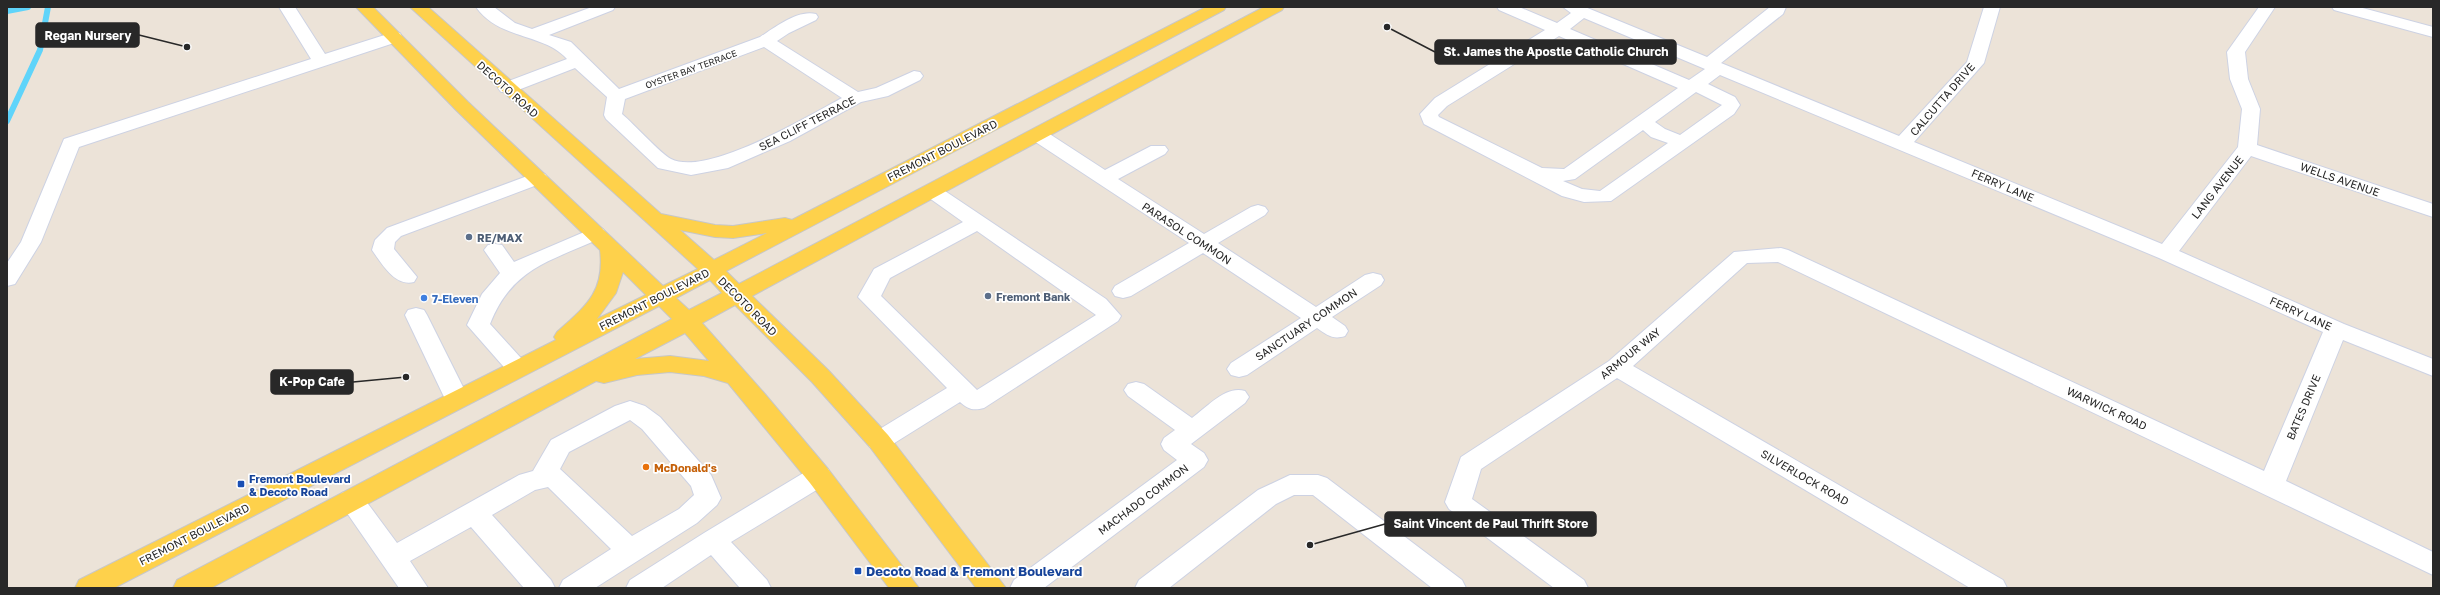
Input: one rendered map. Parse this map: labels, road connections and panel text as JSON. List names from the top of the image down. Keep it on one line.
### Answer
{"streets":{"main road":["DECOTO ROAD","FREMONT BOULEVARD"],"street":["OYSTER BAY TERRACE","CALCUTTA DRIVE","SEA CLIFF TERRACE","WELLS AVENUE","FERRY LANE","LANG AVENUE","PARASOL COMMON","SANCTUARY COMMON","ARMOUR WAY","BATES DRIVE","WARWICK ROAD","SILVERLOCK ROAD","MACHADO COMMON"]},"crossings":[["OYSTER BAY TERRACE","SEA CLIFF TERRACE"],["DECOTO ROAD","FREMONT BOULEVARD"],["CALCUTTA DRIVE","FERRY LANE"],["WELLS AVENUE","LANG AVENUE"],["FERRY LANE","LANG AVENUE"],["FERRY LANE","BATES DRIVE"],["PARASOL COMMON","SANCTUARY COMMON"],["ARMOUR WAY","WARWICK ROAD"],["ARMOUR WAY","SILVERLOCK ROAD"],["BATES DRIVE","WARWICK ROAD"]],"places":{"other":["St. James the Apostle Catholic Church","Regan Nursery","RE/MAX","Fremont Bank","7-Eleven","K-Pop Cafe","McDonald's","Saint Vincent de Paul Thrift Store"],"transit":["Fremont Boulevard & Decoto Road","Decoto Road & Fremont Boulevard"]}}
